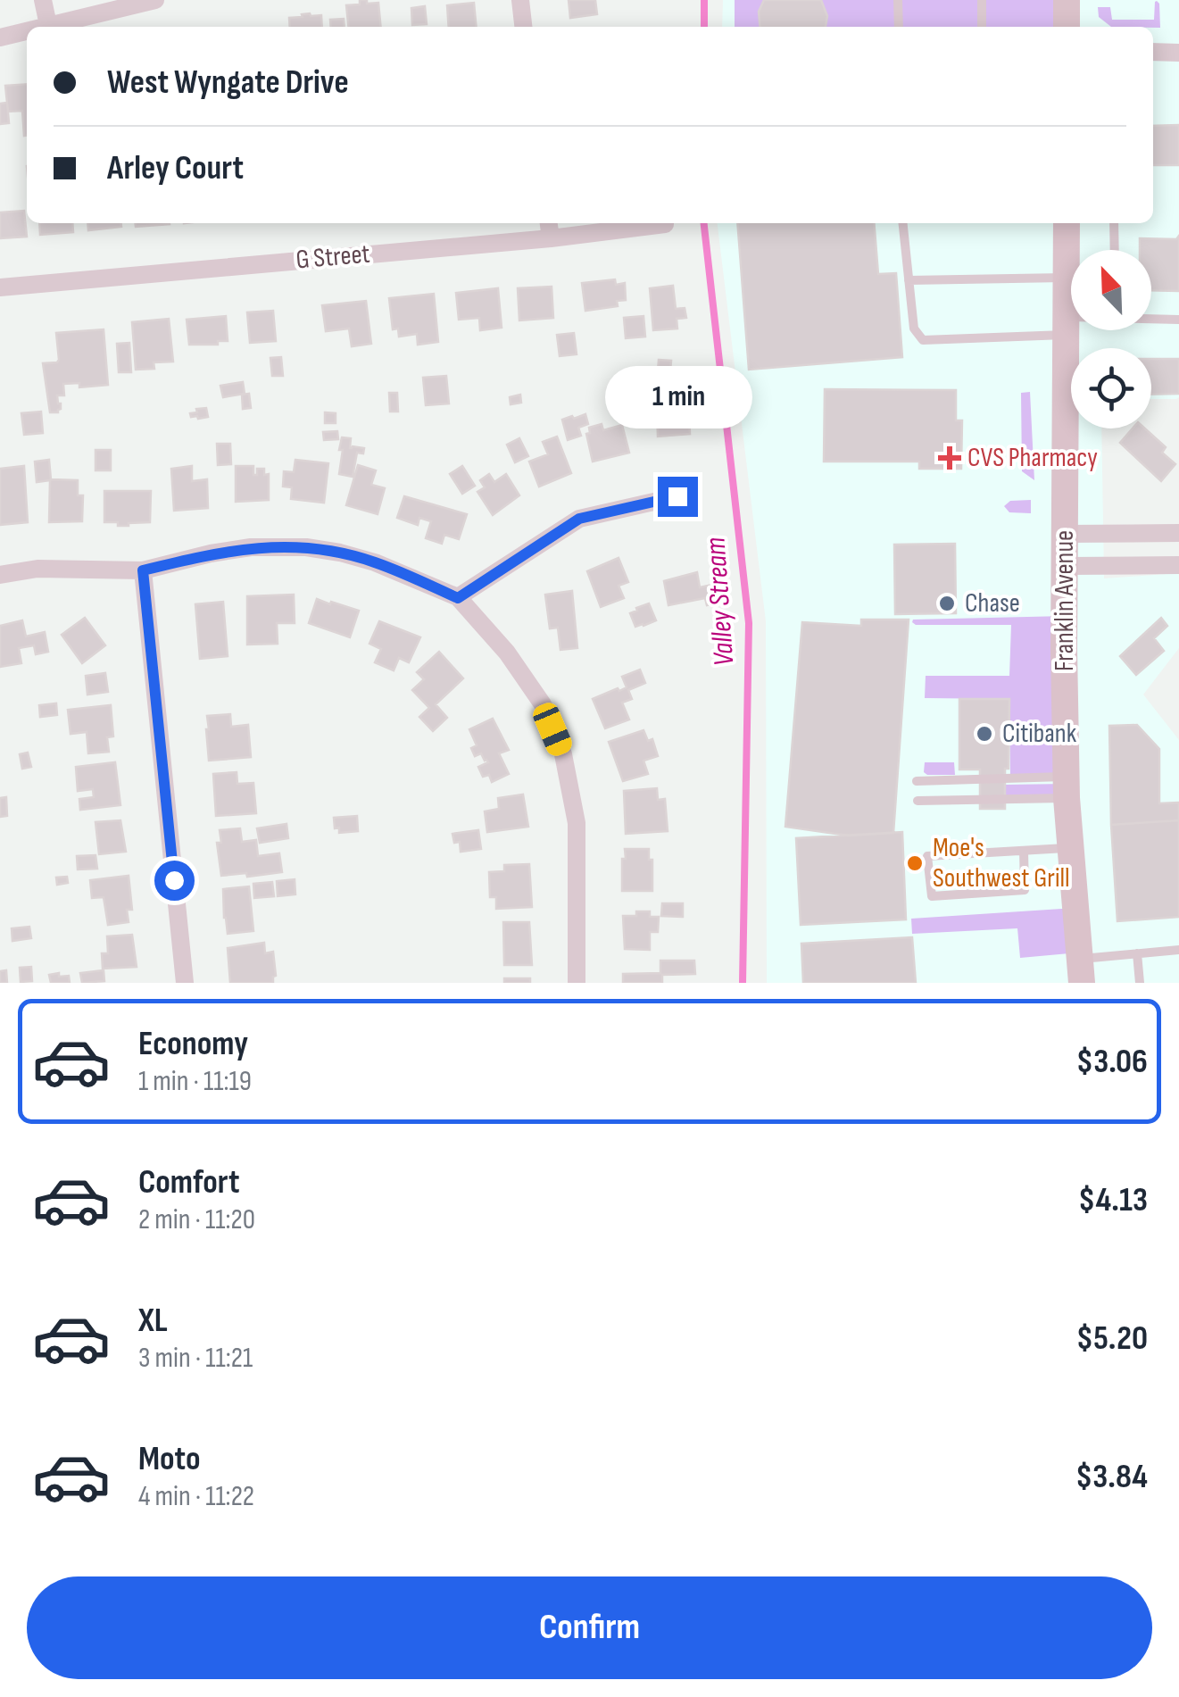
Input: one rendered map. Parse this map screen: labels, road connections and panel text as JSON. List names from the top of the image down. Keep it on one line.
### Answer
{"streets":{"main road":["Franklin Avenue"],"street":["G Street"]},"water":["Valley Stream"],"places":{"health":["CVS Pharmacy"],"other":["Chase","Citibank","Moe's Southwest Grill"]},"north":"top left","page":{"banner":["West Wyngate Drive","Arley Court"],"bubble":"1 min","list":[{"name":"Economy","note":"1 min · 11:19","value":"$3.06"},{"name":"Comfort","note":"2 min · 11:20","value":"$4.13"},{"name":"XL","note":"3 min · 11:21","value":"$5.20"},{"name":"Moto","note":"4 min · 11:22","value":"$3.84"}],"buttons":"Confirm"}}
